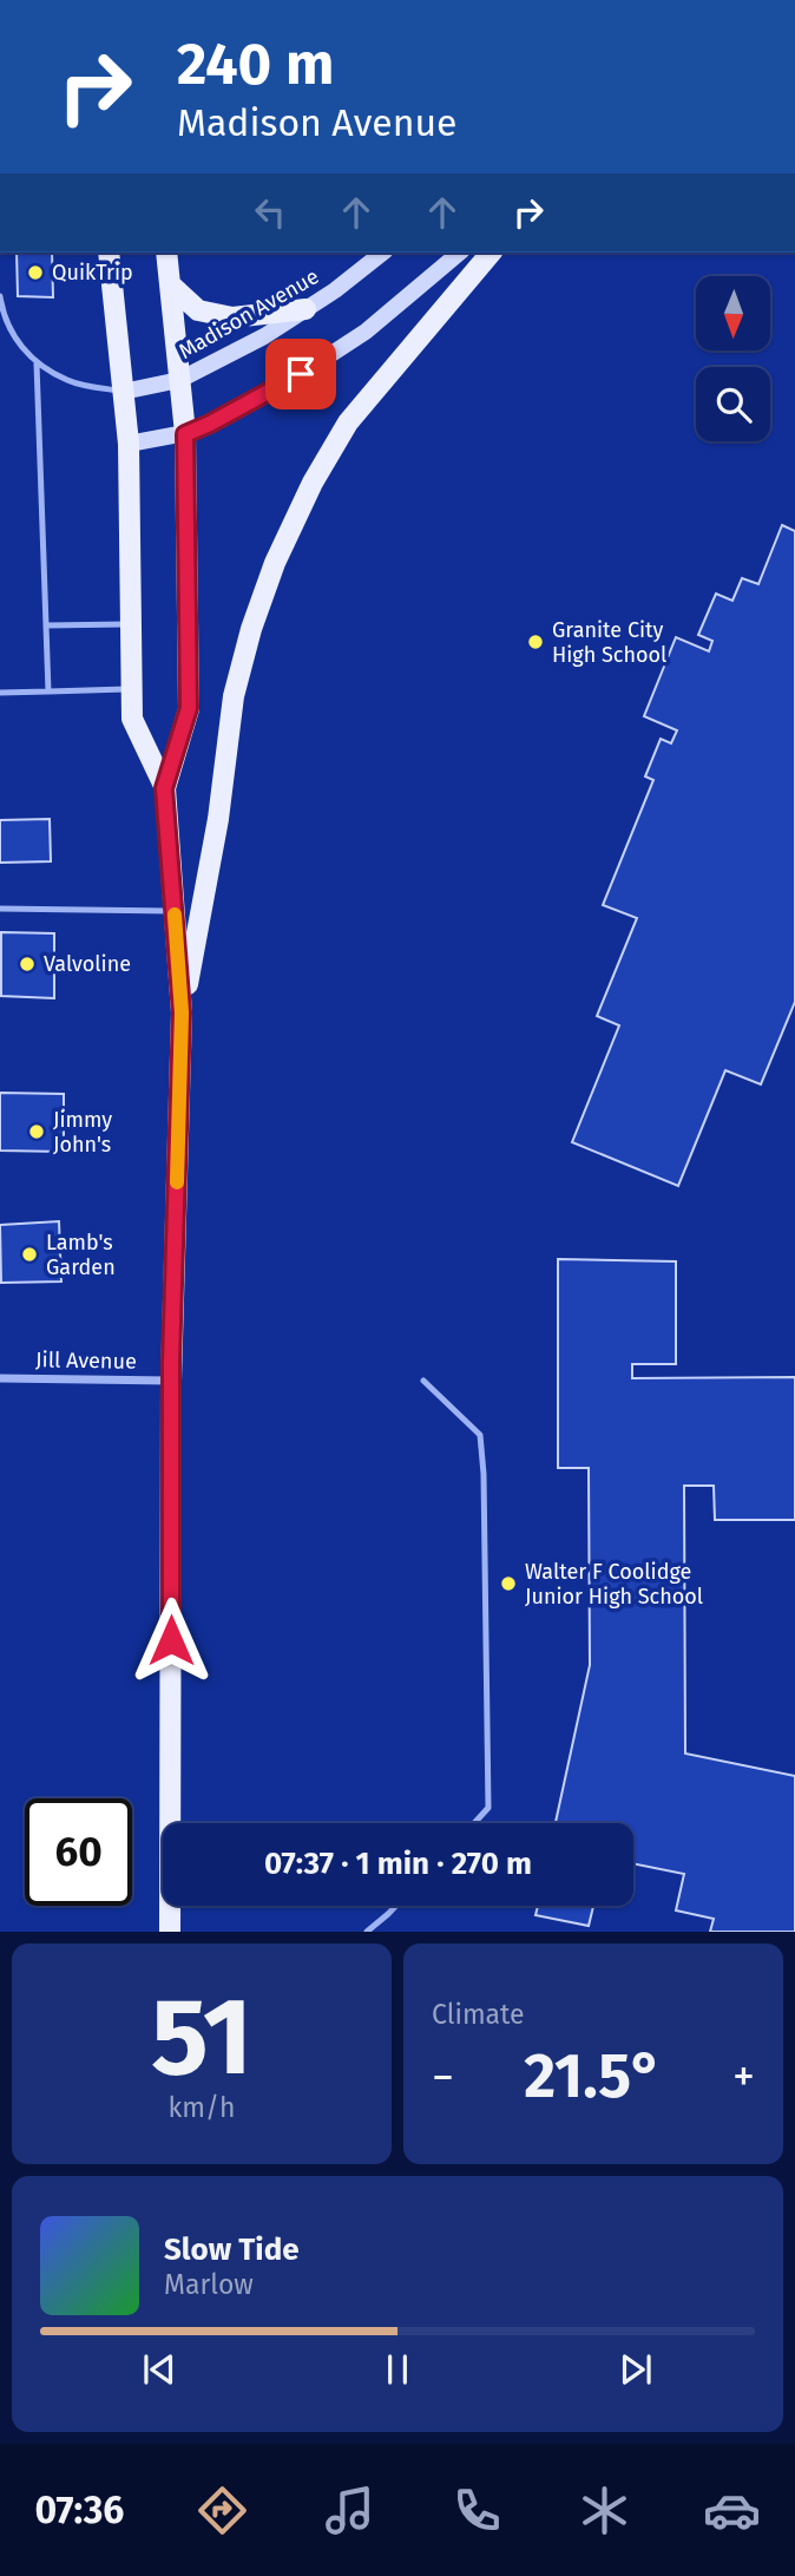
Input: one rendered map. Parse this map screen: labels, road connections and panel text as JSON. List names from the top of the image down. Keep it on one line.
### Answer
{"streets":{"main road":["Madison Avenue"],"street":["Jill Avenue"]},"places":["QuikTrip","Granite City High School","Valvoline","Jimmy John's","Lamb's Garden","Walter F Coolidge Junior High School"],"north":"bottom","page":{"turn":["240 m","Madison Avenue"],"limit":"60","trip":"07:37 · 1 min · 270 m","tile":[["51","km/h"],"Climate"],"heat":["−","21.5°","+"],"song":["Slow Tide","Marlow"],"tabs":"07:36"}}
